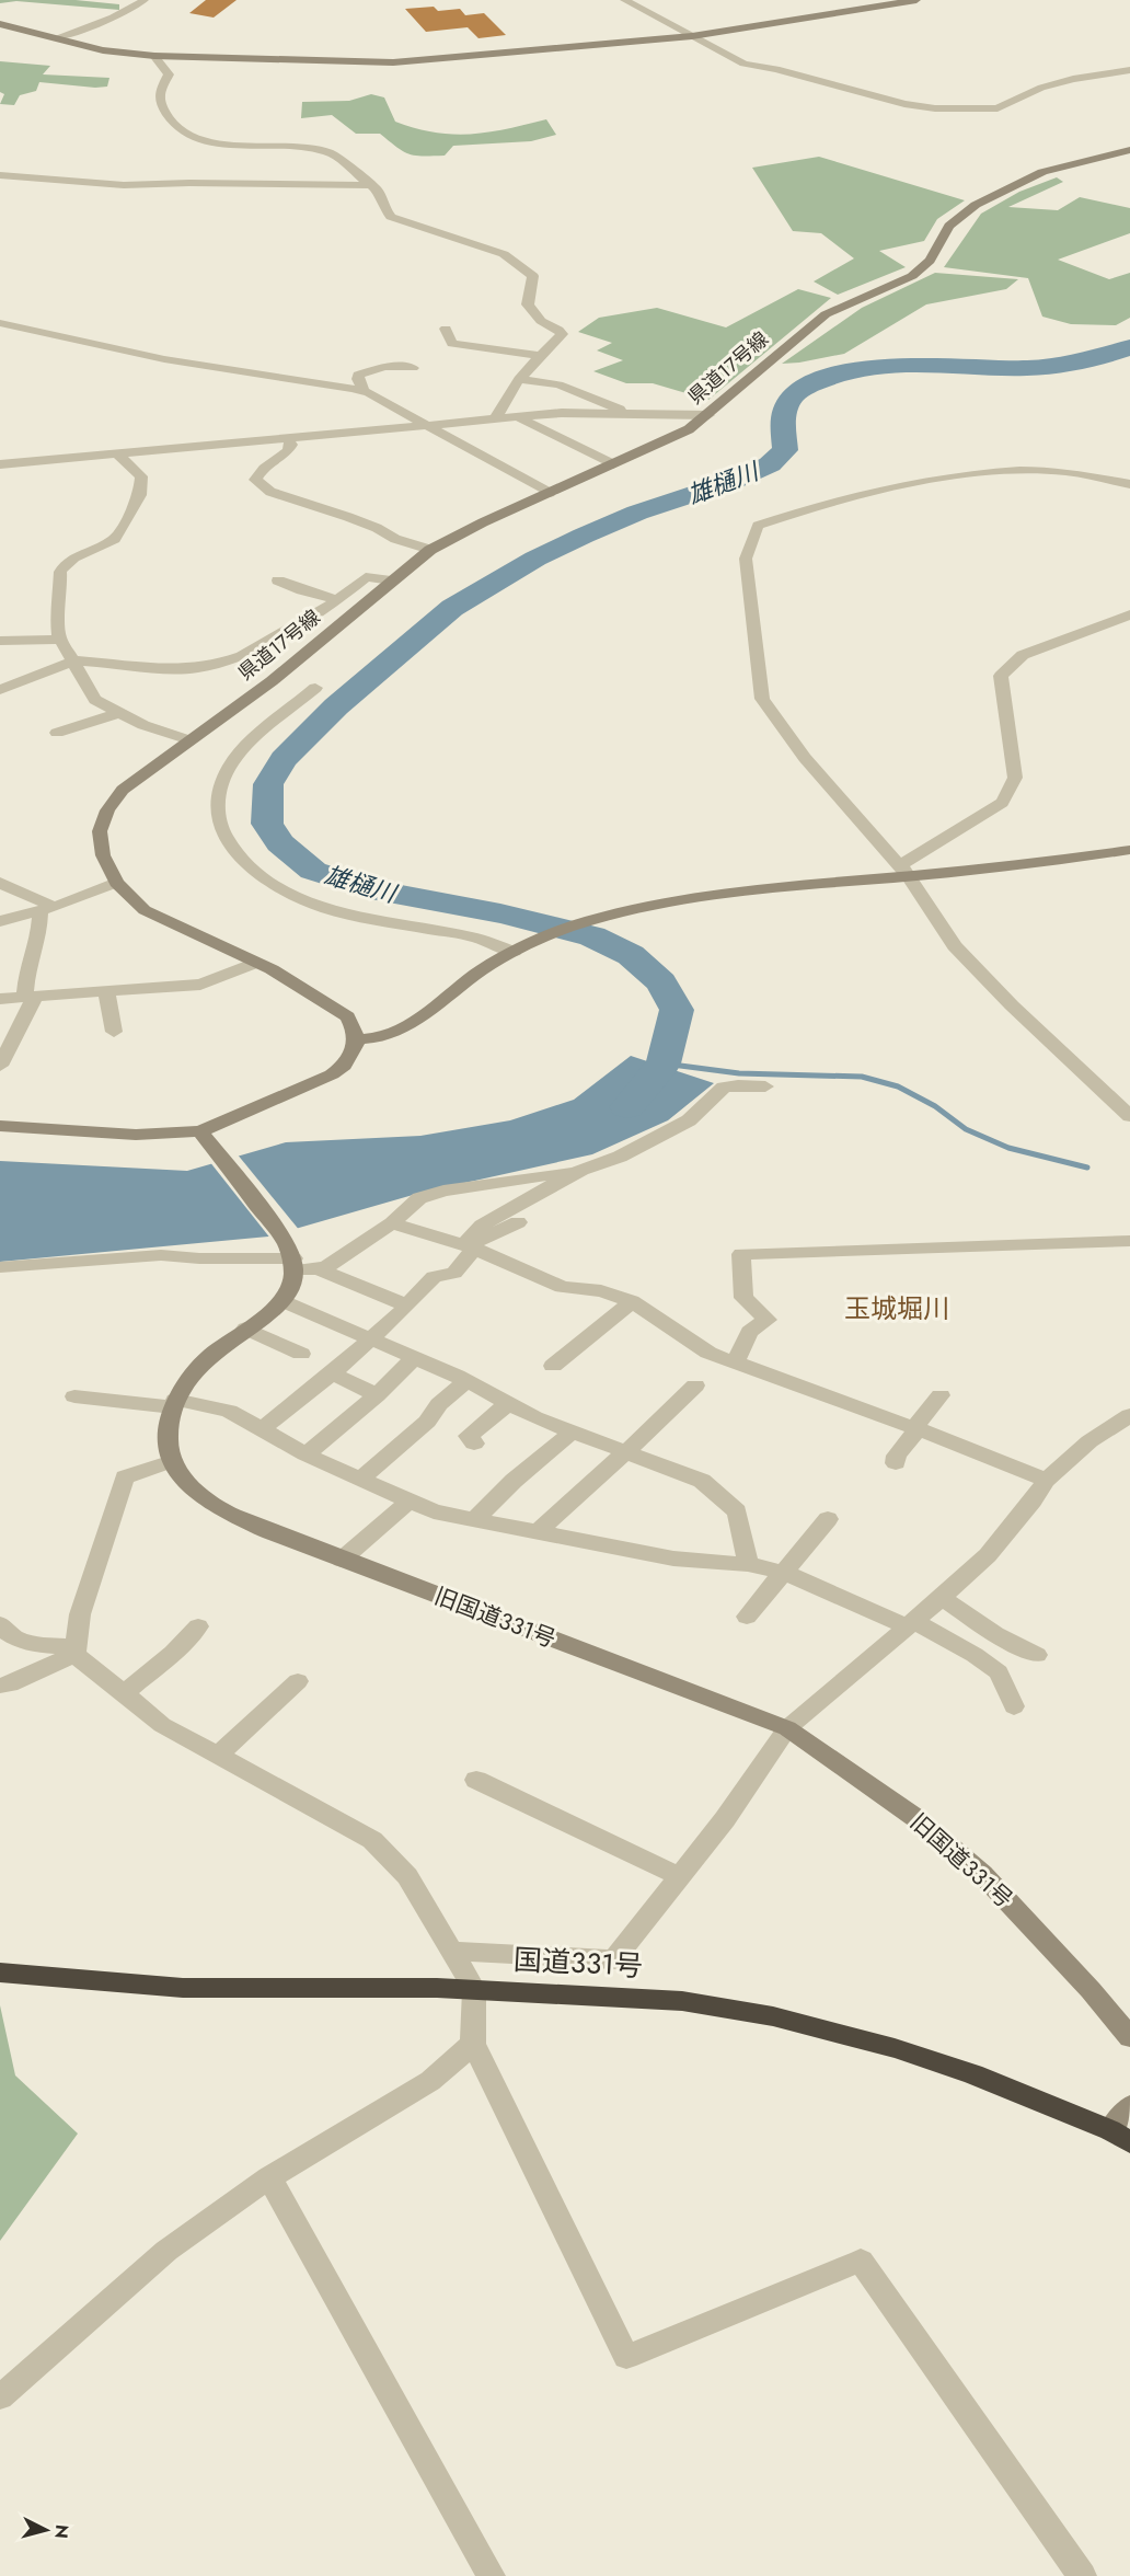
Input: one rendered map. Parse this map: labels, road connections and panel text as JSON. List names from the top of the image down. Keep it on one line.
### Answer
{"streets":{"highway":["国道331号"],"street":["県道17号線","旧国道331号"]},"districts":["玉城堀川"],"water":["雄樋川"],"north":"right"}
